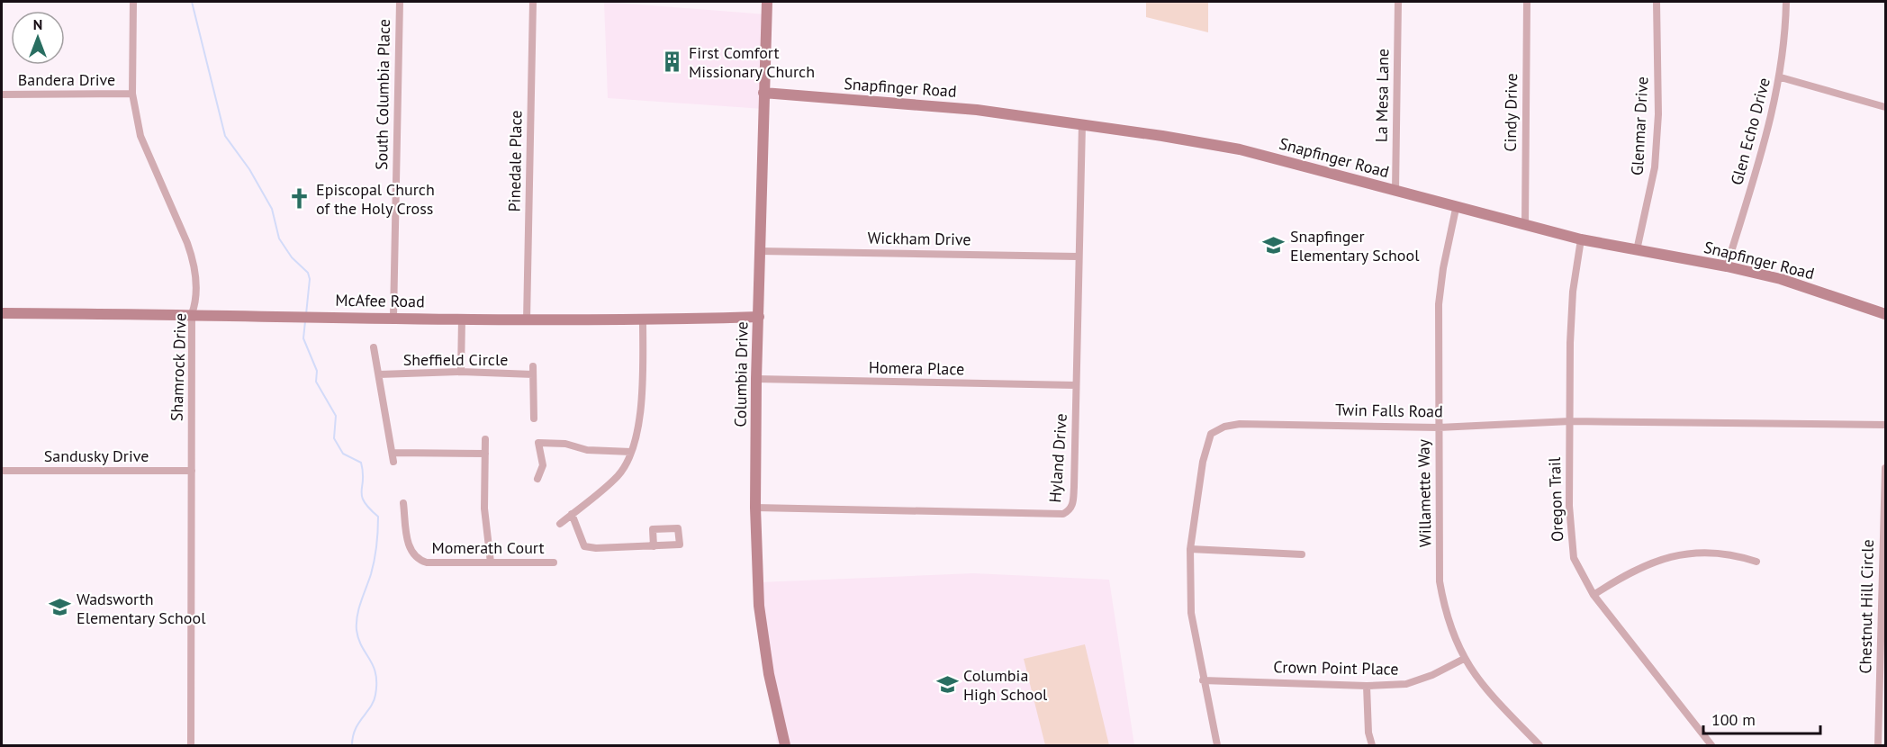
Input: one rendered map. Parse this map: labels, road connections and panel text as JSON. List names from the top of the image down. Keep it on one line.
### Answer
{"streets":{"street":["Bandera Drive","Snapfinger Road","South Columbia Place","La Mesa Lane","Cindy Drive","Glenmar Drive","Glen Echo Drive","Pinedale Place","Wickham Drive","McAfee Road","Sheffield Circle","Shamrock Drive","Homera Place","Columbia Drive","Twin Falls Road","Sandusky Drive","Hyland Drive","Willamette Way","Oregon Trail","Momerath Court","Chestnut Hill Circle","Crown Point Place"]},"crossings":[["Bandera Drive","Shamrock Drive"],["Snapfinger Road","La Mesa Lane"],["Snapfinger Road","Cindy Drive"],["Snapfinger Road","Glenmar Drive"],["Snapfinger Road","Glen Echo Drive"],["Snapfinger Road","Columbia Drive"],["Snapfinger Road","Hyland Drive"],["Snapfinger Road","Willamette Way"],["Snapfinger Road","Oregon Trail"],["South Columbia Place","McAfee Road"],["Pinedale Place","McAfee Road"],["Wickham Drive","Columbia Drive"],["Wickham Drive","Hyland Drive"],["McAfee Road","Shamrock Drive"],["McAfee Road","Columbia Drive"],["Shamrock Drive","Sandusky Drive"],["Homera Place","Columbia Drive"],["Homera Place","Hyland Drive"],["Columbia Drive","Hyland Drive"],["Twin Falls Road","Willamette Way"],["Twin Falls Road","Oregon Trail"],["Twin Falls Road","Crown Point Place"],["Willamette Way","Crown Point Place"]],"places":{"building":["First Comfort Missionary Church"],"church":["Episcopal Church of the Holy Cross"],"school or university":["Snapfinger Elementary School","Wadsworth Elementary School","Columbia High School"]},"scale_bar":"100 m","north":"top"}
